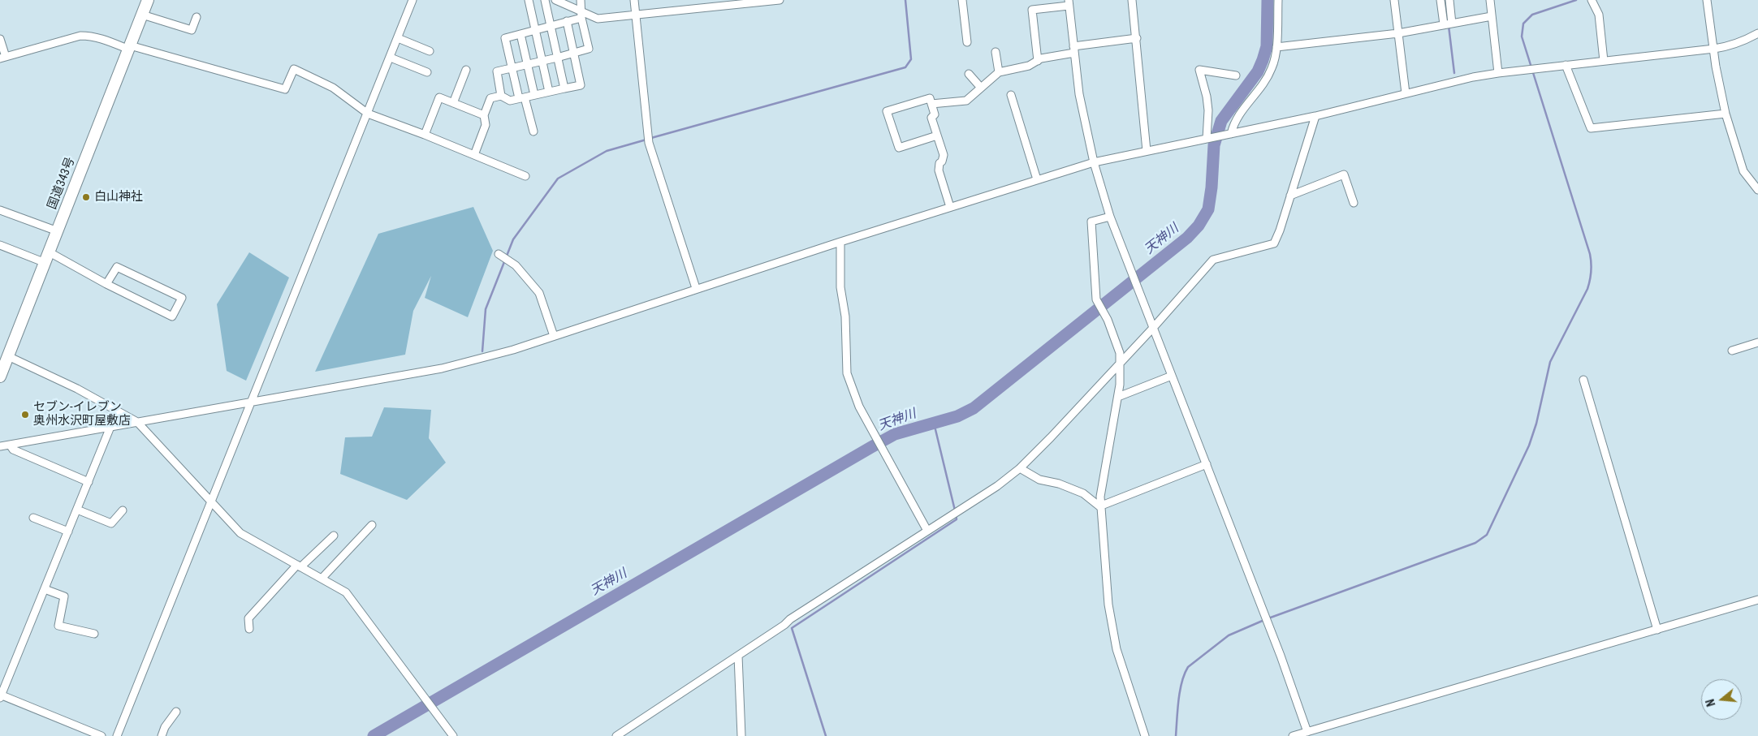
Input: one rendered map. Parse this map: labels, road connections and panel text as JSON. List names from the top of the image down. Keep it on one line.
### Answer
{"streets":{"highway":["国道343号"]},"water":["天神川"],"places":["白山神社","セブン-イレブン 奥州水沢町屋敷店"],"north":"left"}
